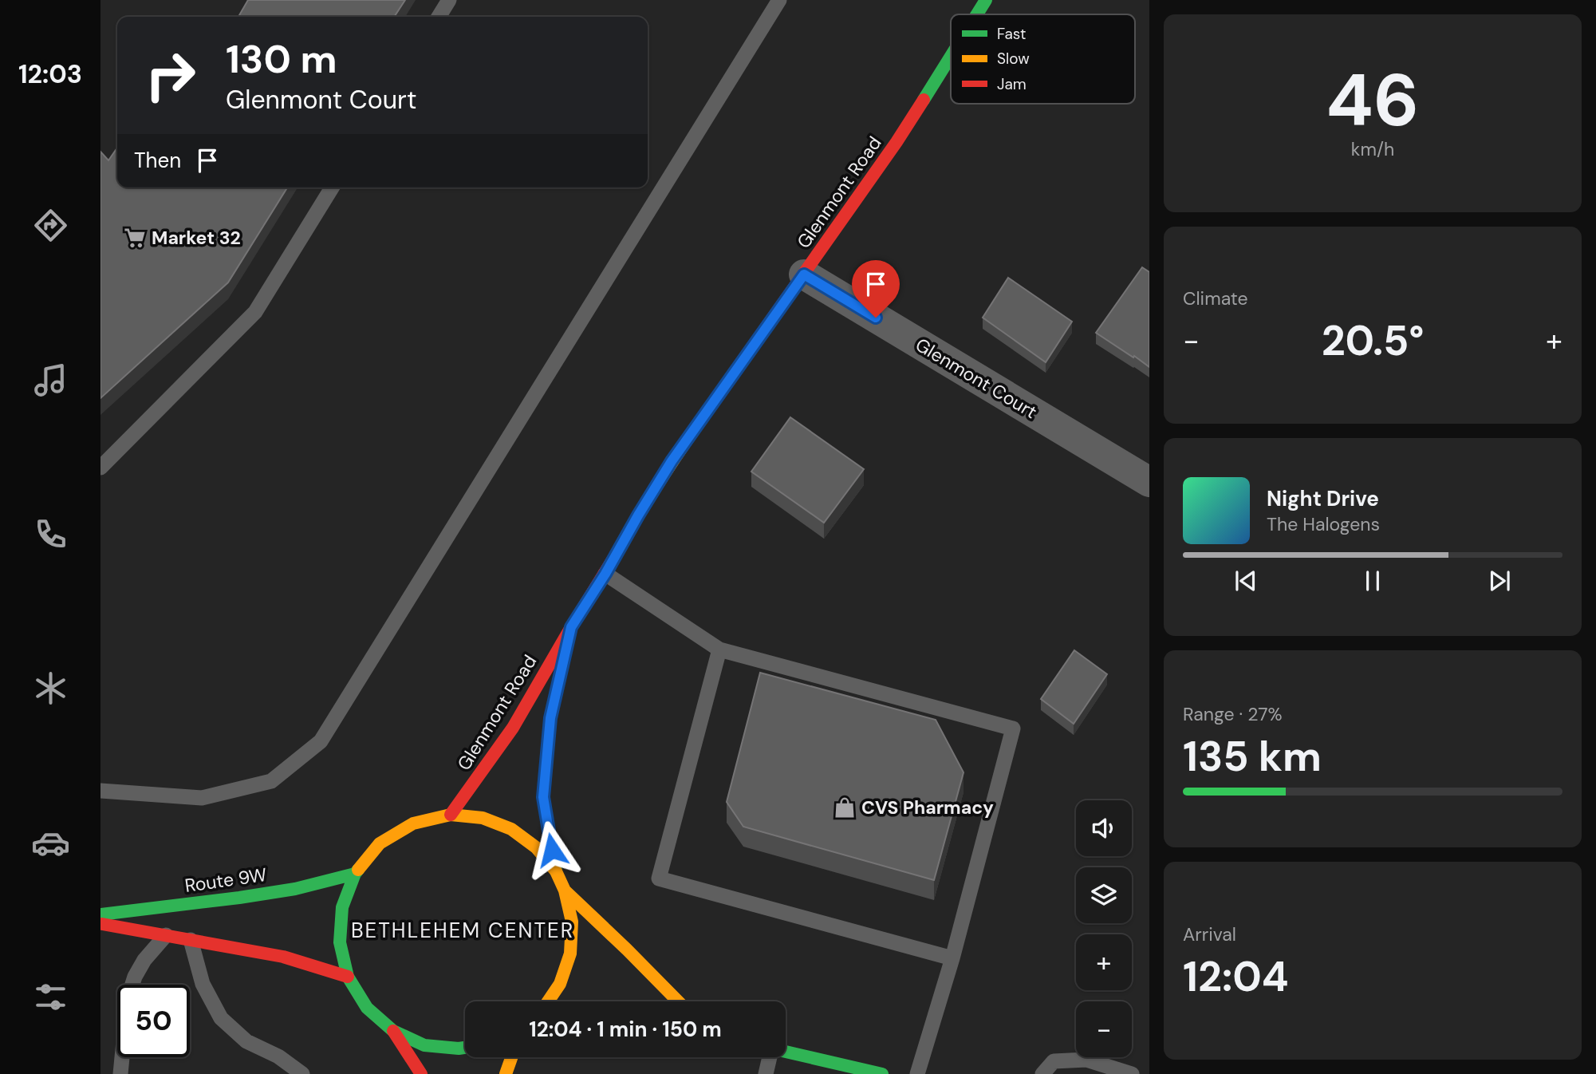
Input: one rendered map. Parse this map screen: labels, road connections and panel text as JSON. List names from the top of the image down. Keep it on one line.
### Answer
{"streets":{"main road":["Glenmont Road","Route 9W"],"street":["Glenmont Court"]},"crossings":[["Glenmont Road","Glenmont Court"]],"districts":["BETHLEHEM CENTER"],"places":{"supermarket":["Market 32"],"shop":["CVS Pharmacy"]},"legend":["Fast","Slow","Jam"],"page":{"tabs":"12:03","tile":[["46","km/h"],"Climate",["Range · 27%","135 km"],["Arrival","12:04"]],"turn":["130 m","Glenmont Court"],"then":"Then","heat":["−","20.5°","+"],"song":["Night Drive","The Halogens"],"map_buttons":["+","−"],"limit":"50","trip":"12:04 · 1 min · 150 m"}}
